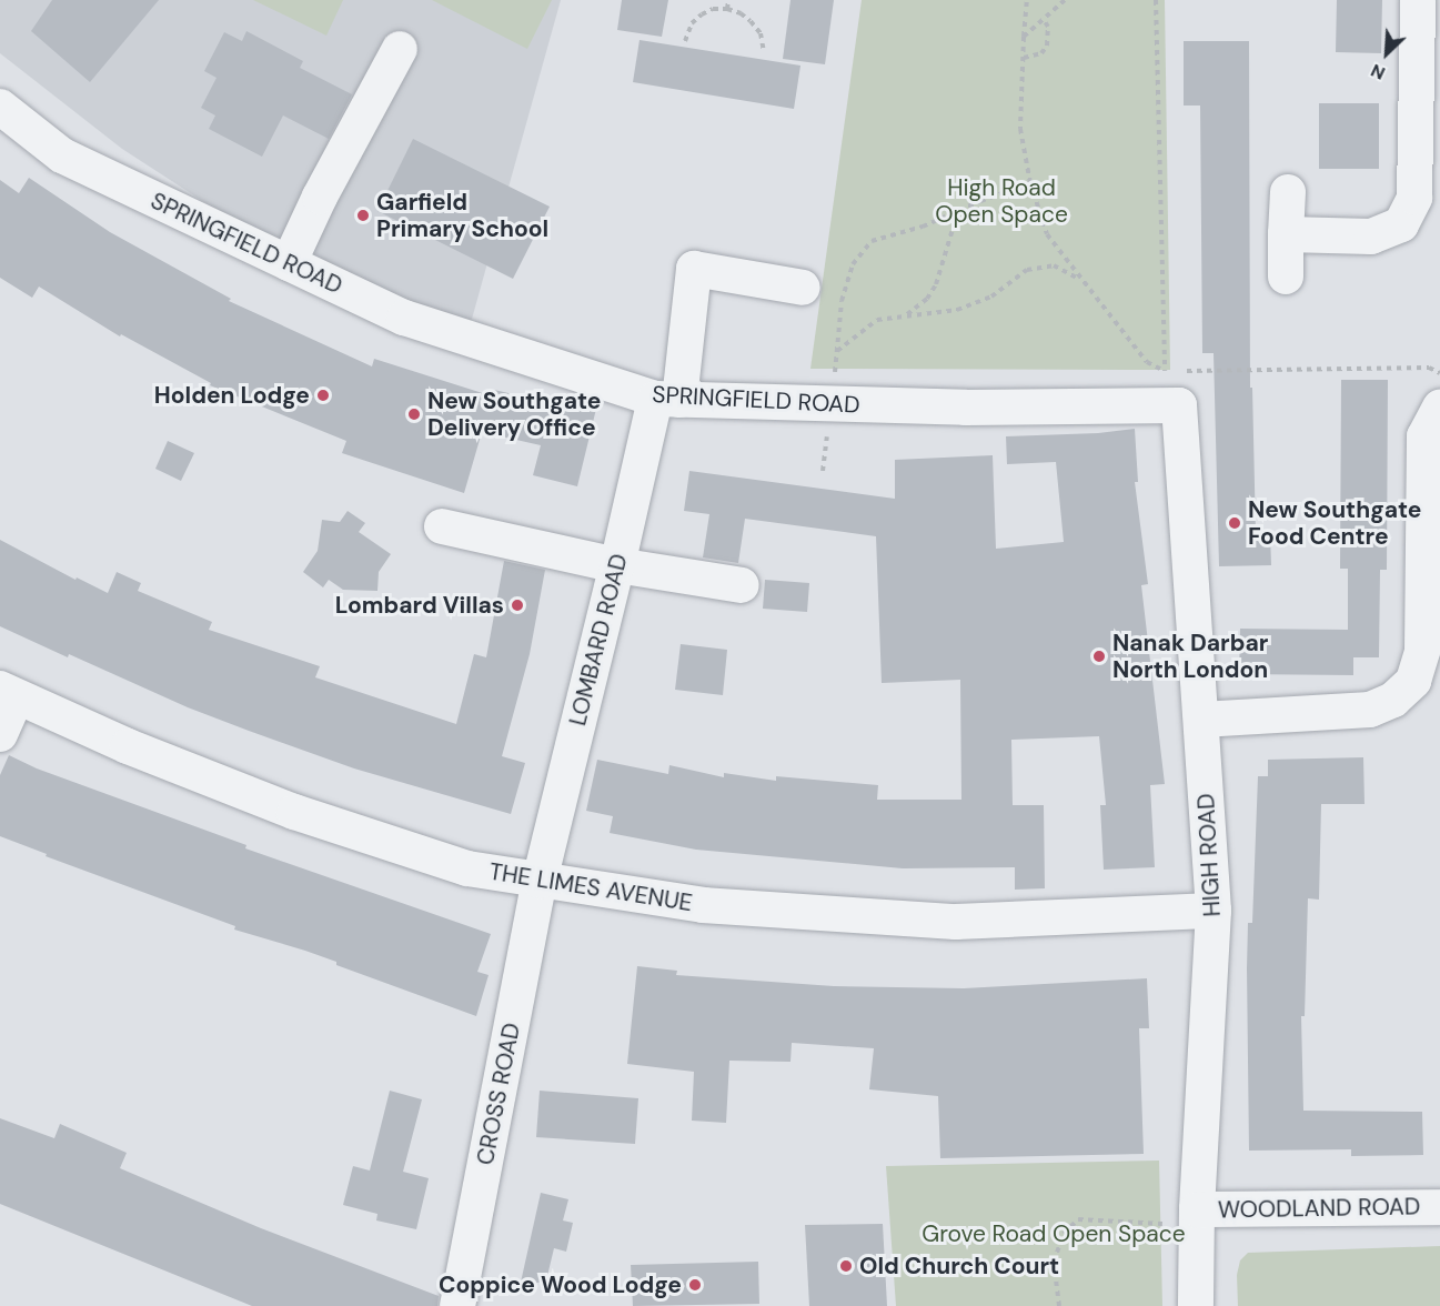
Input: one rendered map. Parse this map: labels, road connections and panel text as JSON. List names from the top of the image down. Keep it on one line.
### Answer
{"streets":{"street":["SPRINGFIELD ROAD","LOMBARD ROAD","HIGH ROAD","THE LIMES AVENUE","CROSS ROAD","WOODLAND ROAD"]},"crossings":[["SPRINGFIELD ROAD","LOMBARD ROAD"],["SPRINGFIELD ROAD","HIGH ROAD"],["LOMBARD ROAD","THE LIMES AVENUE"],["LOMBARD ROAD","CROSS ROAD"],["HIGH ROAD","THE LIMES AVENUE"],["HIGH ROAD","WOODLAND ROAD"],["THE LIMES AVENUE","CROSS ROAD"]],"parks":["High Road Open Space","Grove Road Open Space"],"places":["Garfield Primary School","Holden Lodge","New Southgate Delivery Office","New Southgate Food Centre","Lombard Villas","Nanak Darbar North London","Old Church Court","Coppice Wood Lodge"],"north":"bottom left"}
